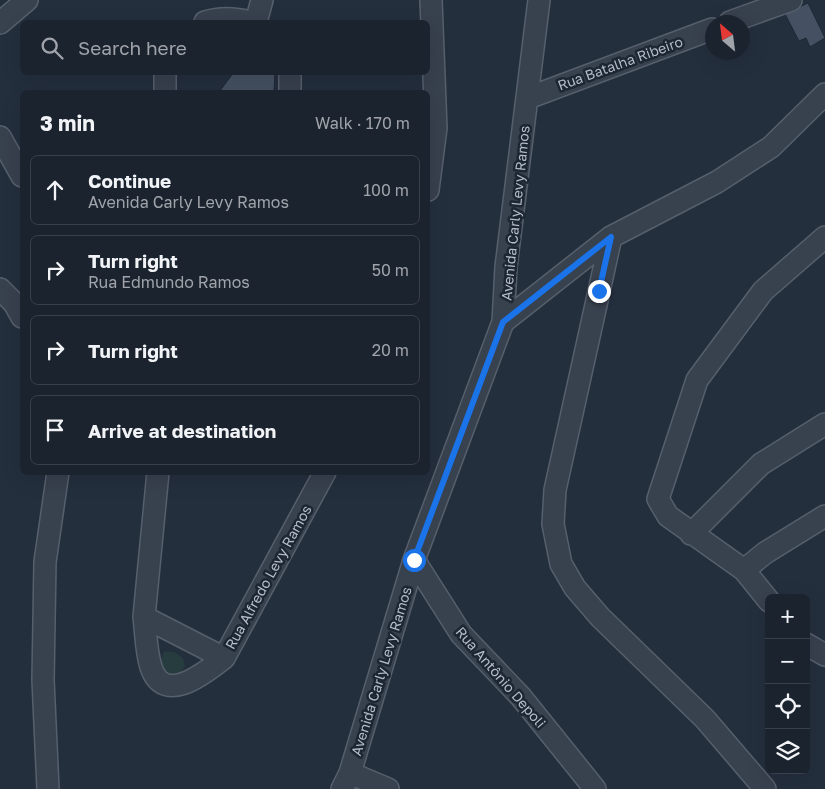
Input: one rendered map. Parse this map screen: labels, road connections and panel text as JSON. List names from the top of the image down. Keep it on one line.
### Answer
{"streets":{"street":["Rua Batalha Ribeiro","Avenida Carly Levy Ramos","Rua Alfredo Levy Ramos","Rua Antônio Depoli"]},"crossings":[["Rua Batalha Ribeiro","Avenida Carly Levy Ramos"],["Avenida Carly Levy Ramos","Rua Antônio Depoli"]],"north":"top left","page":{"search":"Search here","heading":["3 min","Walk · 170 m"],"list":[["Continue","Avenida Carly Levy Ramos","100 m"],["Turn right","Rua Edmundo Ramos","50 m"],["Turn right","20 m"],"Arrive at destination"],"map_buttons":["+","−"]}}
